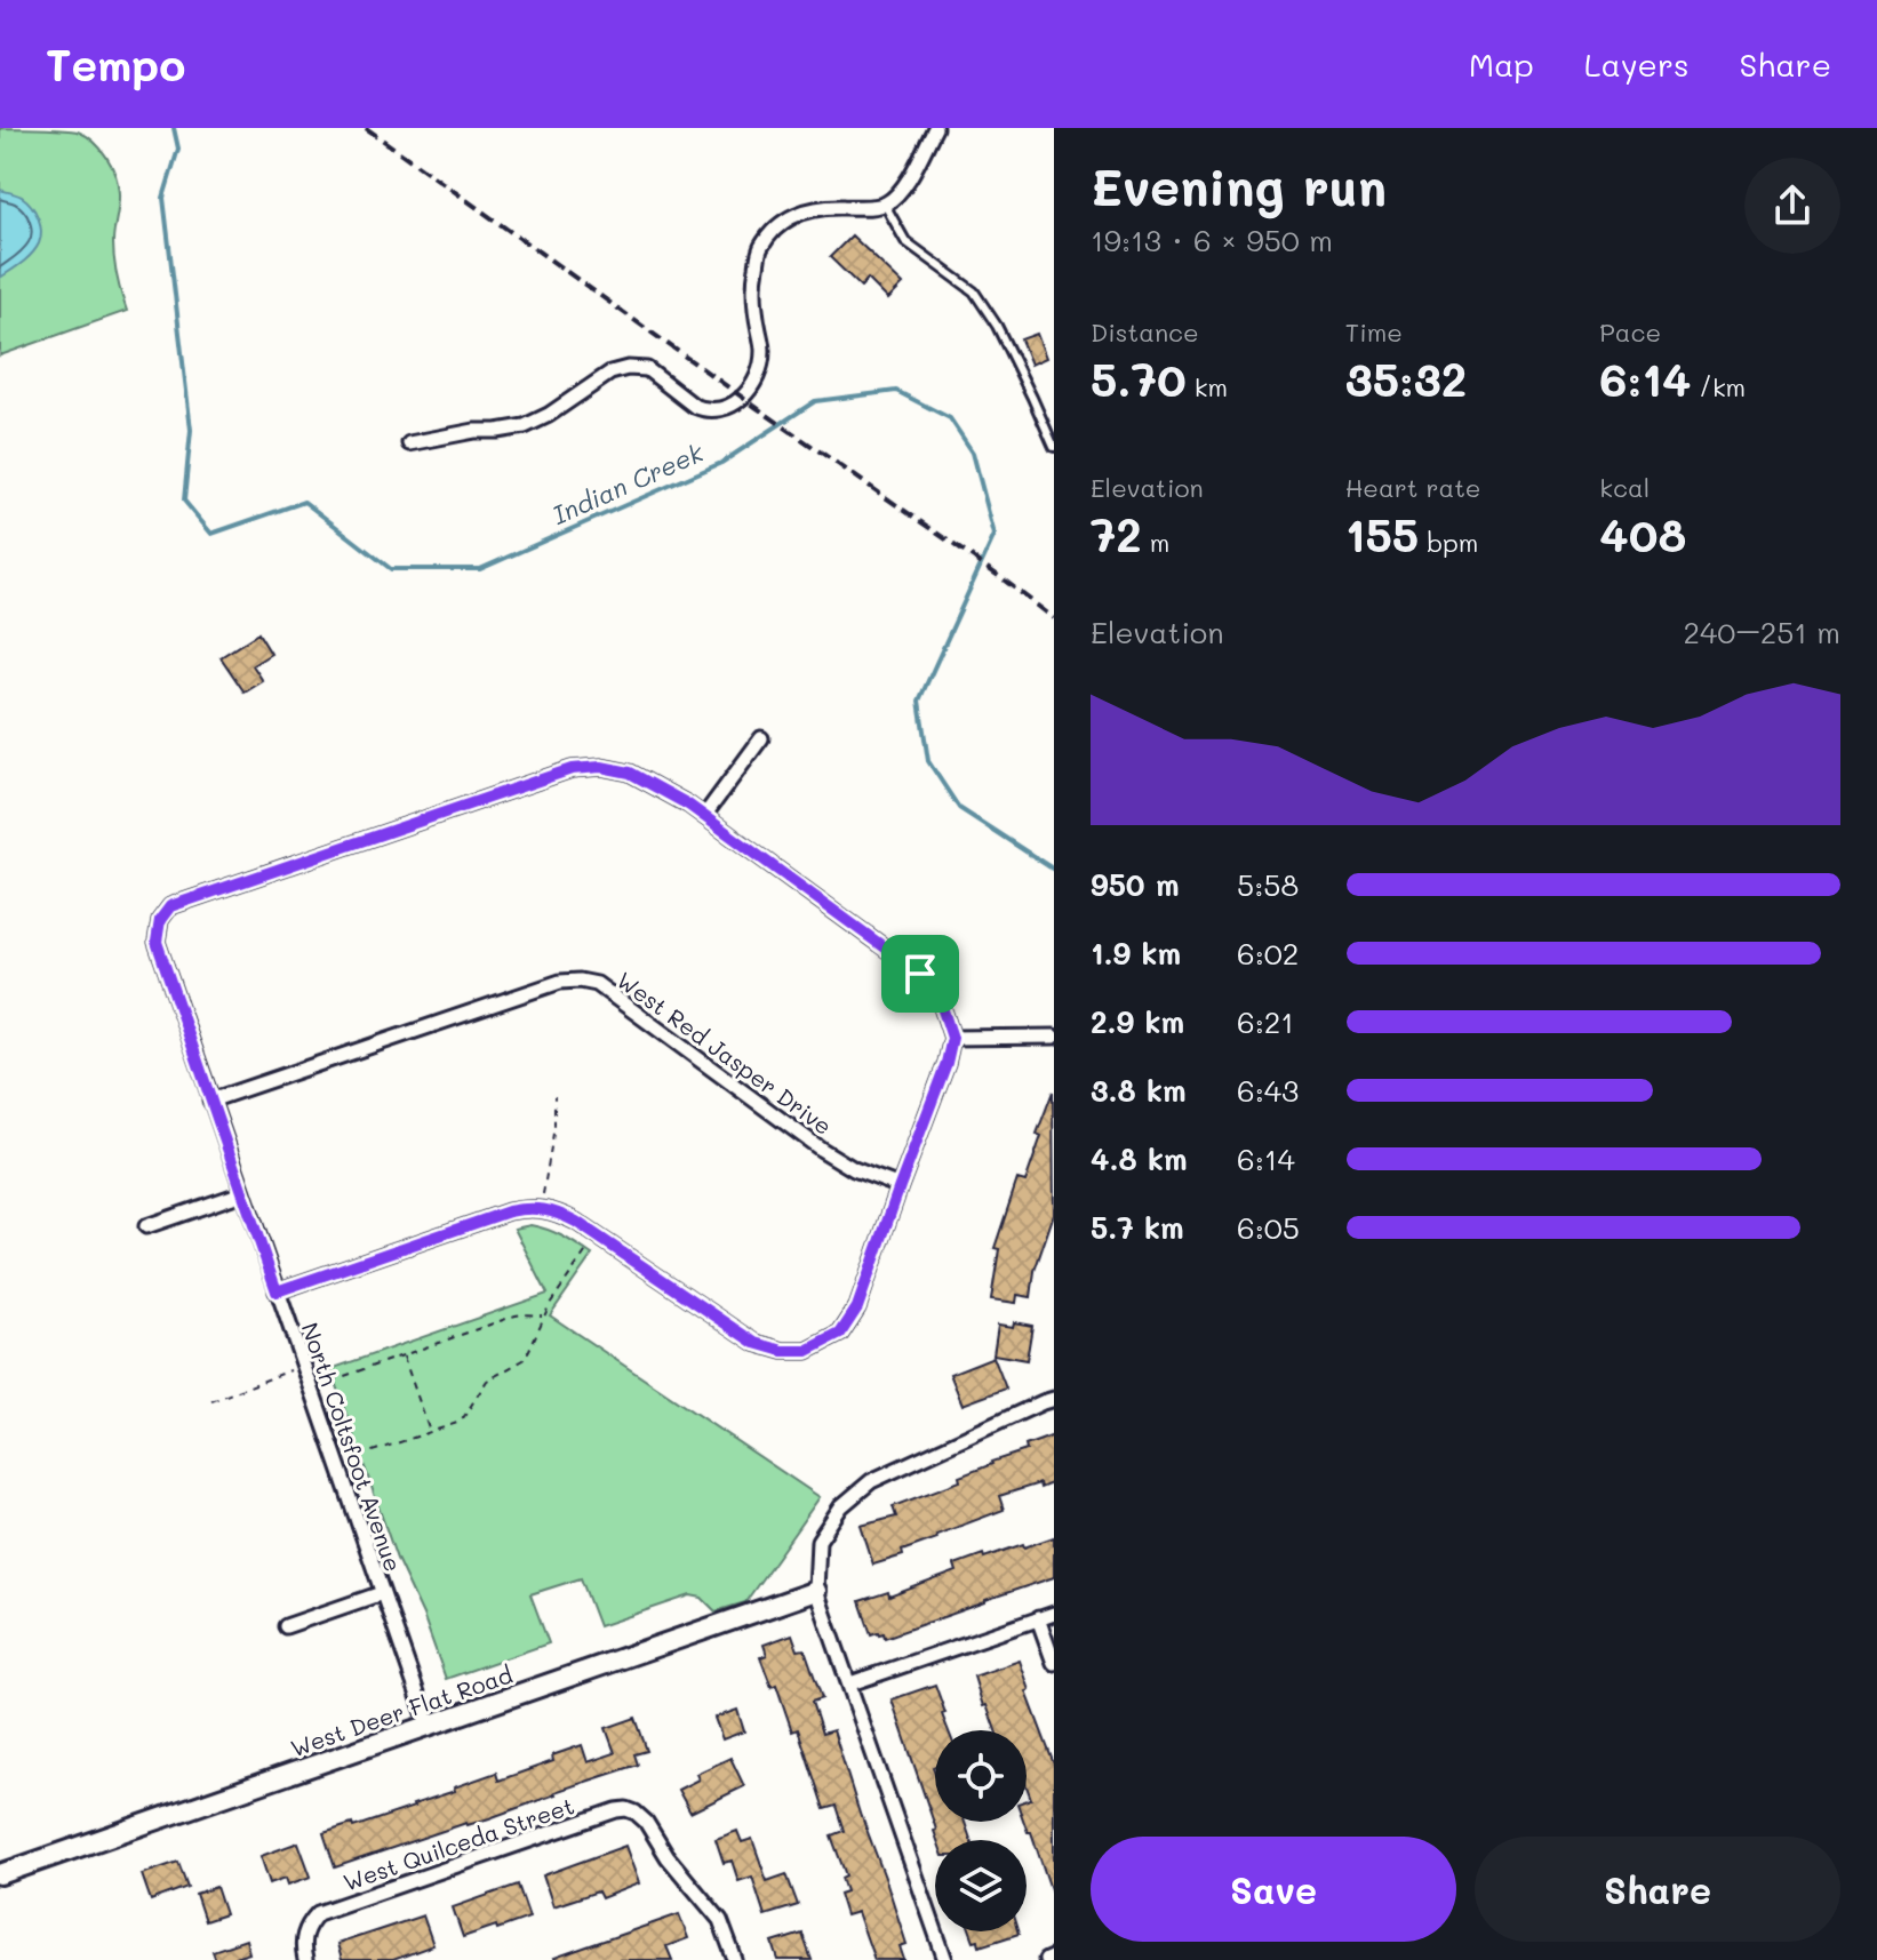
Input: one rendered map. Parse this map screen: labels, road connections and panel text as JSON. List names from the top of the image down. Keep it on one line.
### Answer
{"streets":{"street":["West Red Jasper Drive","North Coltsfoot Avenue","West Deer Flat Road","West Quilceda Street"]},"crossings":[["West Red Jasper Drive","North Coltsfoot Avenue"],["North Coltsfoot Avenue","West Deer Flat Road"]],"water":["Indian Creek"],"page":{"header":"Tempo","nav":["Map","Layers","Share"],"heading":["Evening run","19:13 · 6 × 950 m"],"stats":[["Distance","5.70 km"],["Time","35:32"],["Pace","6:14 /km"],["Elevation","72 m"],["Heart rate","155 bpm"],["kcal","408"]],"chart":["Elevation","240–251 m"],"list":[{"name":"950 m","note":"5:58"},{"name":"1.9 km","note":"6:02"},{"name":"2.9 km","note":"6:21"},{"name":"3.8 km","note":"6:43"},{"name":"4.8 km","note":"6:14"},{"name":"5.7 km","note":"6:05"}],"buttons":["Save","Share"]}}
